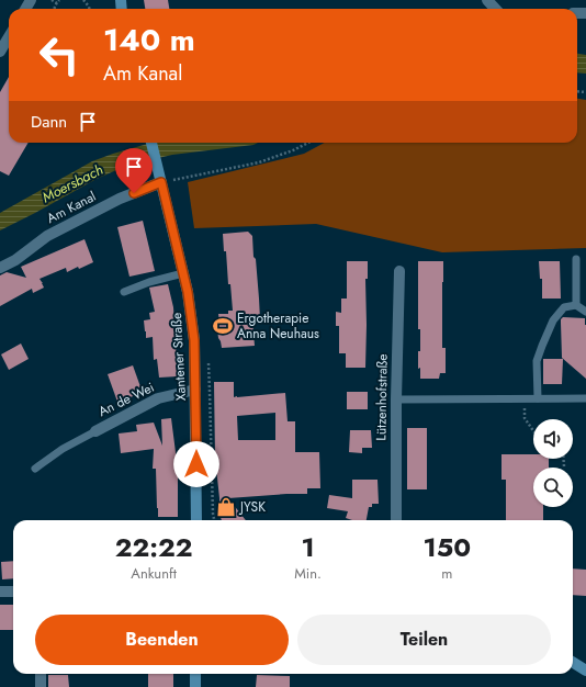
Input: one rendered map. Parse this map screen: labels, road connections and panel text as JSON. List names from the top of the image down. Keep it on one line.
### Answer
{"streets":{"street":["Am Kanal","Xantener Straße","Lützenhofstraße","An de Wei"]},"crossings":[["Am Kanal","Xantener Straße"],["Xantener Straße","An de Wei"]],"water":["Moersbach"],"places":{"sports":["Ergotherapie Anna Neuhaus"],"shop":["JYSK"]},"page":{"turn":["140 m","Am Kanal"],"then":"Dann","eta":["22:22","Ankunft","1","Min.","150","m"],"buttons":["Beenden","Teilen"]}}
